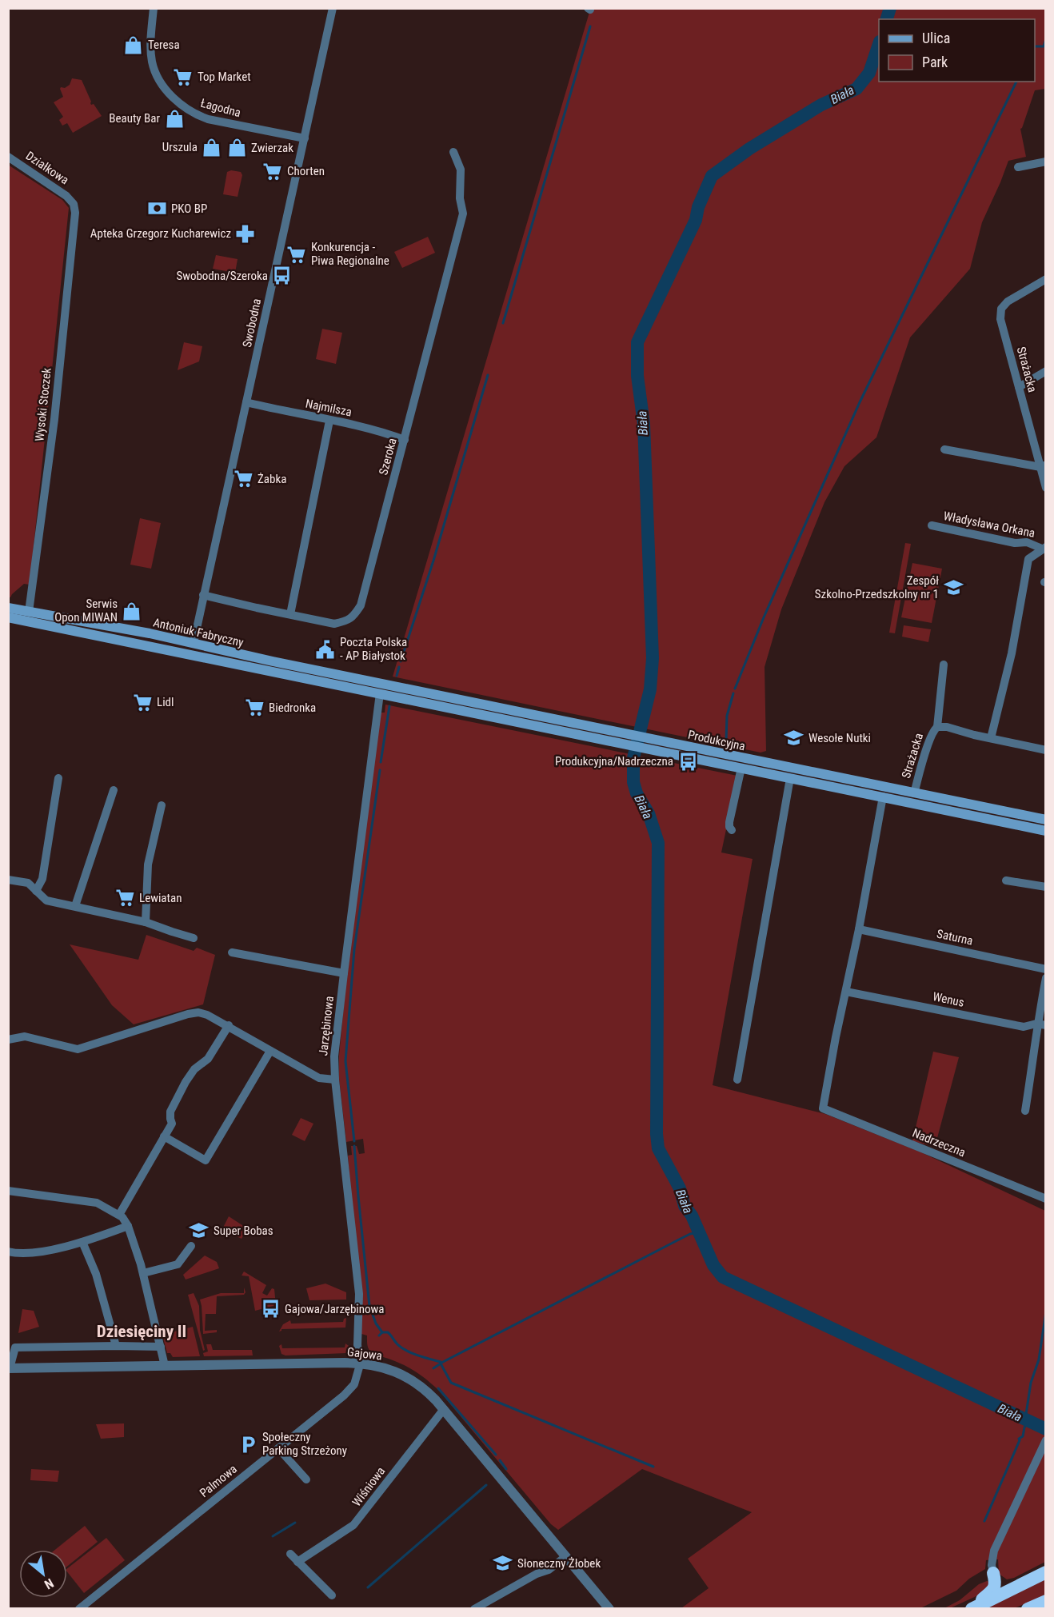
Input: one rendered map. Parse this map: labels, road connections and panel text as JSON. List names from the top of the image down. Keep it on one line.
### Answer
{"streets":{"main road":["Antoniuk Fabryczny","Produkcyjna"],"street":["Łagodna","Działkowa","Swobodna","Strażacka","Wysoki Stoczek","Najmilsza","Szeroka","Władysława Orkana","Saturna","Wenus","Jarzębinowa","Nadrzeczna","Gajowa","Palmowa","Wiśniowa"]},"crossings":[["Łagodna","Swobodna"],["Działkowa","Wysoki Stoczek"],["Swobodna","Najmilsza"],["Swobodna","Szeroka"],["Swobodna","Antoniuk Fabryczny"],["Strażacka","Produkcyjna"],["Wysoki Stoczek","Antoniuk Fabryczny"],["Najmilsza","Szeroka"],["Antoniuk Fabryczny","Produkcyjna"],["Antoniuk Fabryczny","Jarzębinowa"],["Produkcyjna","Jarzębinowa"],["Wenus","Nadrzeczna"],["Jarzębinowa","Gajowa"],["Jarzębinowa","Palmowa"],["Gajowa","Palmowa"],["Gajowa","Wiśniowa"]],"districts":["Dziesięciny II"],"water":["Biała"],"places":{"shop":["Teresa","Beauty Bar","Urszula","Zwierzak","Serwis Opon MIWAN"],"supermarket":["Top Market","Chorten","Konkurencja - Piwa Regionalne","Żabka","Lidl","Biedronka","Lewiatan"],"bank":["PKO BP"],"pharmacy":["Apteka Grzegorz Kucharewicz"],"bus stop":["Swobodna/Szeroka","Produkcyjna/Nadrzeczna","Gajowa/Jarzębinowa"],"school or university":["Zespół Szkolno-Przedszkolny nr 1","Wesołe Nutki","Super Bobas","Słoneczny Żłobek"],"public building":["Poczta Polska - AP Białystok"],"parking":["Społeczny Parking Strzeżony"]},"legend":["Ulica","Park"],"north":"bottom right"}
